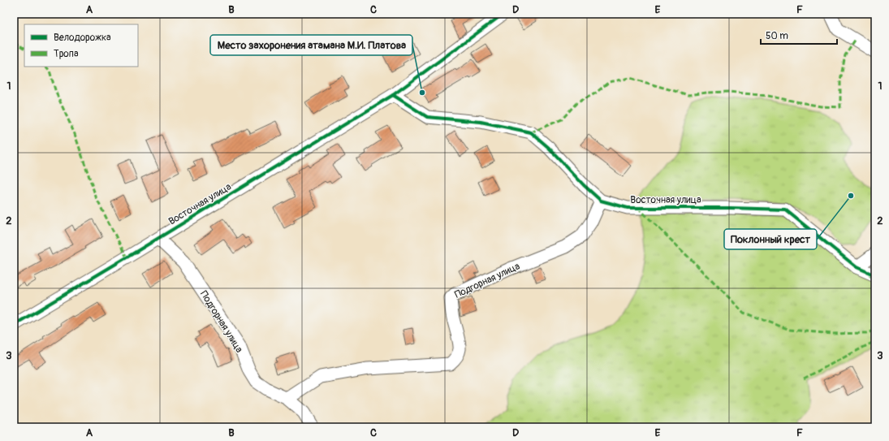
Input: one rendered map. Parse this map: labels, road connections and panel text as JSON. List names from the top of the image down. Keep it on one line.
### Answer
{"streets":{"street":["Восточная улица","Подгорная улица"]},"crossings":[["Восточная улица","Подгорная улица"]],"places":["Место захоронения атамана М.И. Платова","Поклонный крест"],"legend":["Велодорожка","Тропа"],"scale_bar":"50 m","grid":{"columns":["A","B","C","D","E","F"],"rows":["1","2","3"]}}
